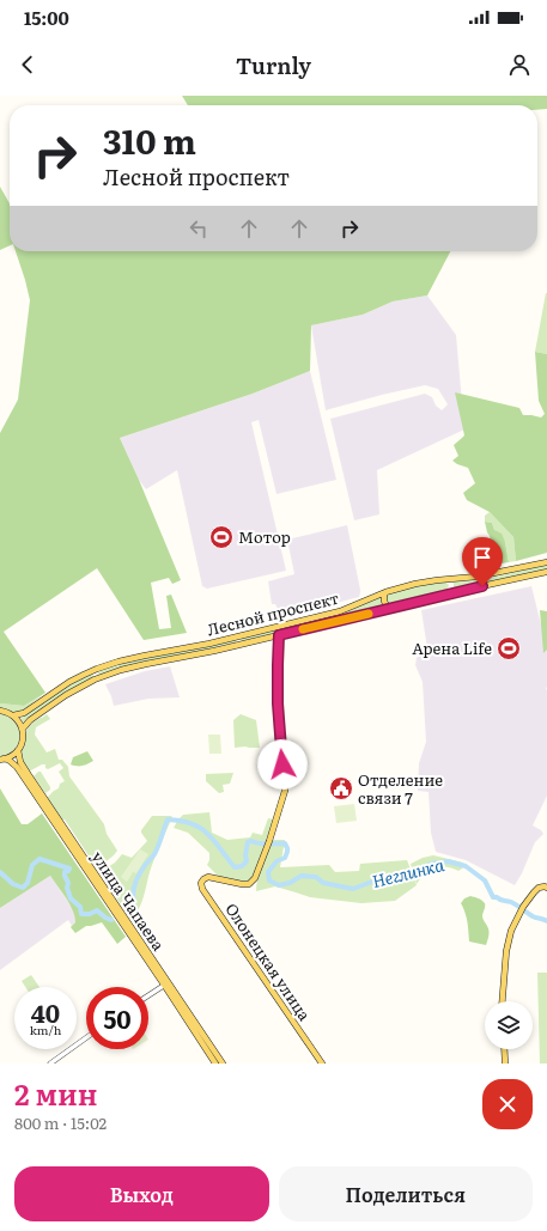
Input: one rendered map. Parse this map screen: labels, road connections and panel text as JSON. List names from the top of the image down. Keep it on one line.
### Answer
{"streets":{"main road":["Лесной проспект","улица Чапаева","Олонецкая улица"]},"crossings":[["Лесной проспект","Олонецкая улица"]],"water":["Неглинка"],"places":{"sports":["Мотор","Арена Life"],"public building":["Отделение связи 7"]},"page":{"status":"15:00","header":"Turnly","turn":["310 m","Лесной проспект"],"speed":"40 km/h","limit":"50","heading":["2 мин","800 m · 15:02"],"buttons":["Выход","Поделиться"]}}
